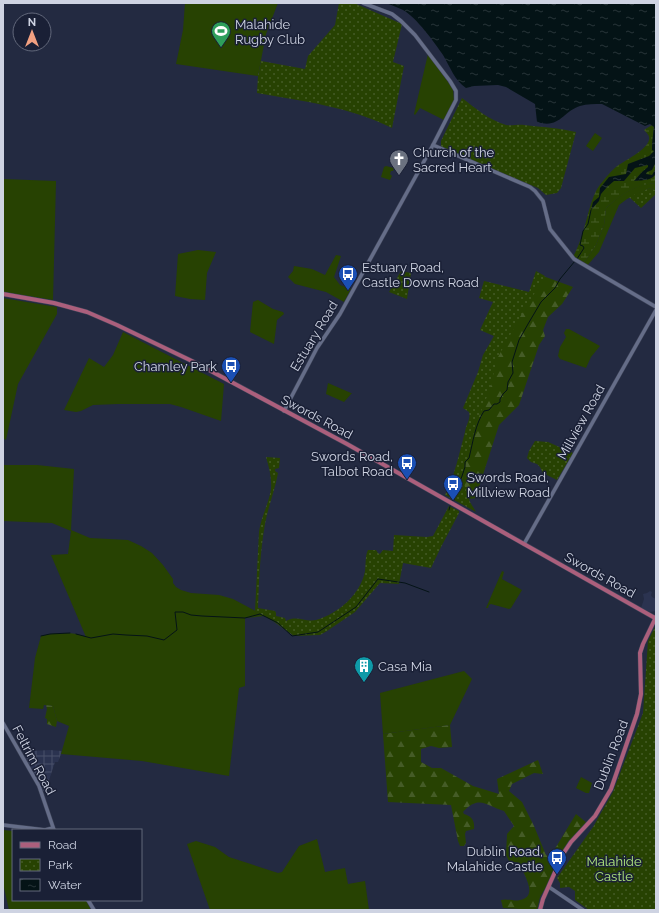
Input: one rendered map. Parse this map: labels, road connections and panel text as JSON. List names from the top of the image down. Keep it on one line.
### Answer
{"streets":{"main road":["Swords Road","Dublin Road"],"street":["Estuary Road","Millview Road","Feltrim Road"]},"crossings":[["Estuary Road","Swords Road"],["Swords Road","Millview Road"],["Swords Road","Dublin Road"]],"parks":["Malahide Castle"],"places":{"sports":["Malahide Rugby Club"],"church":["Church of the Sacred Heart"],"bus stop":["Estuary Road, Castle Downs Road","Chamley Park","Swords Road, Talbot Road","Swords Road, Millview Road","Dublin Road, Malahide Castle"],"building":["Casa Mia"]},"legend":["Road","Park","Water"],"north":"top"}
